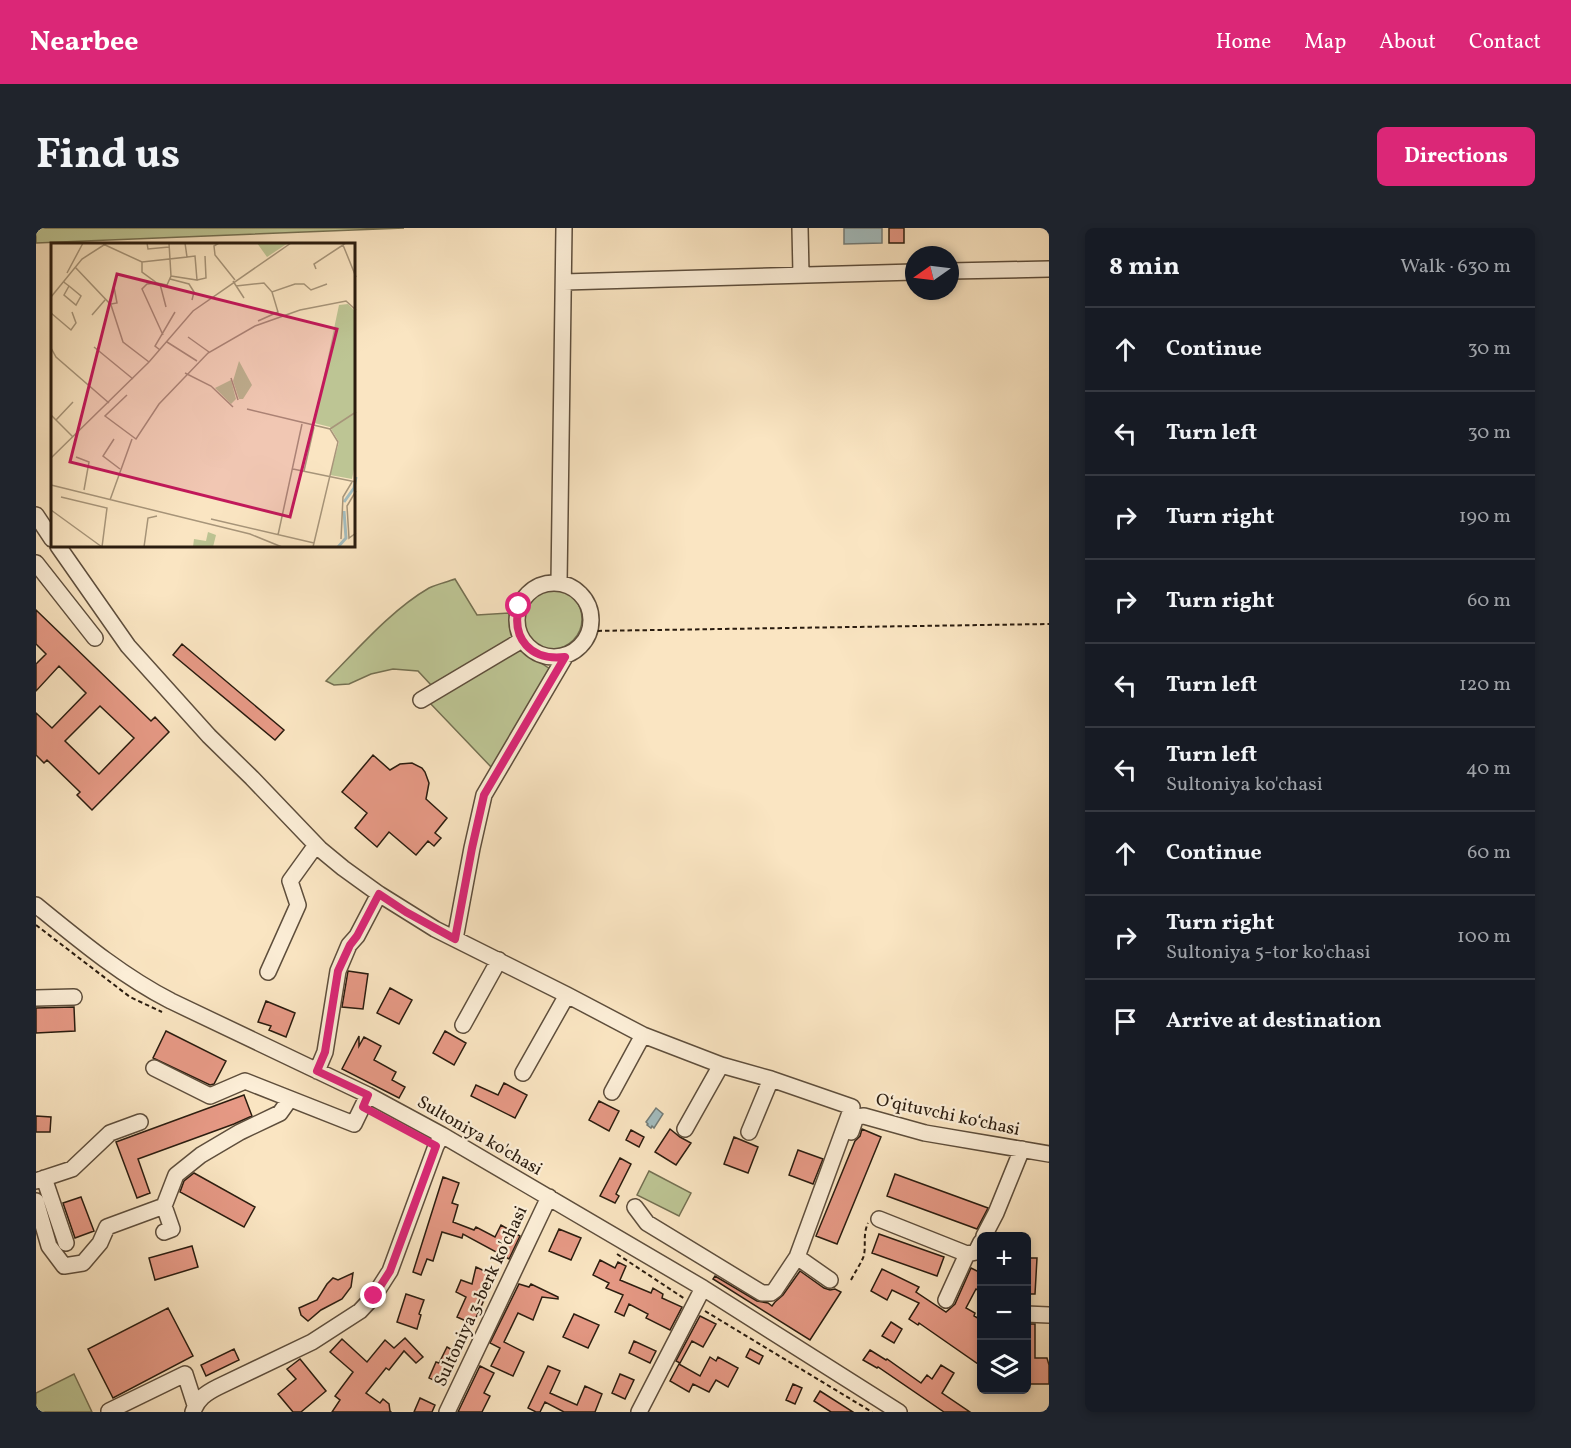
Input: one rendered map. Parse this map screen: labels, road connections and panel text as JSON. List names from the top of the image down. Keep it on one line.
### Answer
{"streets":{"street":["Oʻqituvchi koʻchasi","Sultoniya ko'chasi","Sultoniya 3-berk ko'chasi"]},"crossings":[["Sultoniya ko'chasi","Sultoniya 3-berk ko'chasi"]],"north":"left","page":{"header":"Nearbee","nav":["Home","Map","About","Contact"],"title":"Find us","buttons":"Directions","heading":["8 min","Walk · 630 m"],"list":[["Continue","30 m"],["Turn left","30 m"],["Turn right","190 m"],["Turn right","60 m"],["Turn left","120 m"],["Turn left","Sultoniya ko'chasi","40 m"],["Continue","60 m"],["Turn right","Sultoniya 5-tor ko'chasi","100 m"],"Arrive at destination"],"map_buttons":["+","−"]}}
